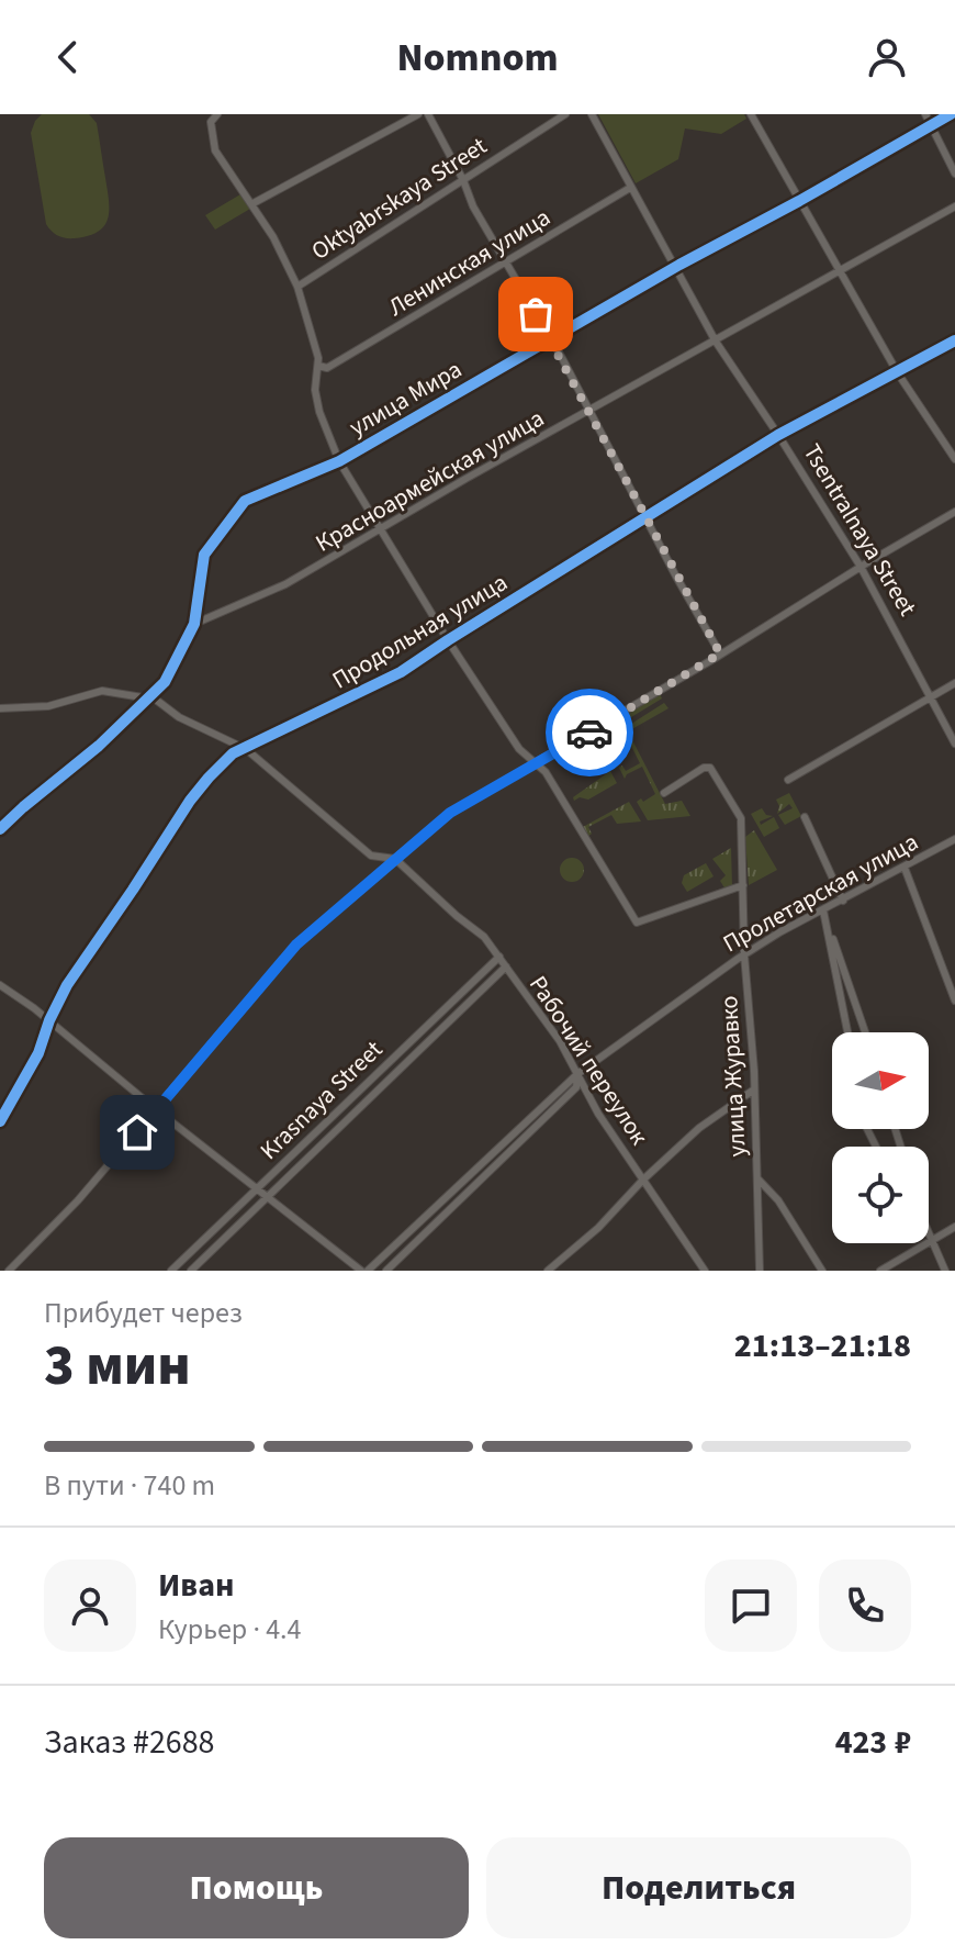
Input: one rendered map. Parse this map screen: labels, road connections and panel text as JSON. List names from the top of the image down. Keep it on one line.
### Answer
{"streets":{"street":["Oktyabrskaya Street","Ленинская улица","улица Мира","Красноармейская улица","Tsentralnaya Street","Продольная улица","Пролетарская улица","Рабочий переулок","улица Журавко","Krasnaya Street"]},"crossings":[["Ленинская улица","Tsentralnaya Street"],["улица Мира","Красноармейская улица"],["улица Мира","Tsentralnaya Street"],["улица Мира","Рабочий переулок"],["Красноармейская улица","Tsentralnaya Street"],["Tsentralnaya Street","Продольная улица"],["Продольная улица","Рабочий переулок"],["Пролетарская улица","Рабочий переулок"],["Пролетарская улица","улица Журавко"],["Рабочий переулок","Krasnaya Street"]],"north":"right","page":{"header":"Nomnom","heading":["3 мин","Прибудет через","21:13–21:18"],"panel":["Иван","Курьер · 4.4","Заказ #2688","423 ₽"],"bar":"В пути · 740 m","buttons":["Помощь","Поделиться"]}}
